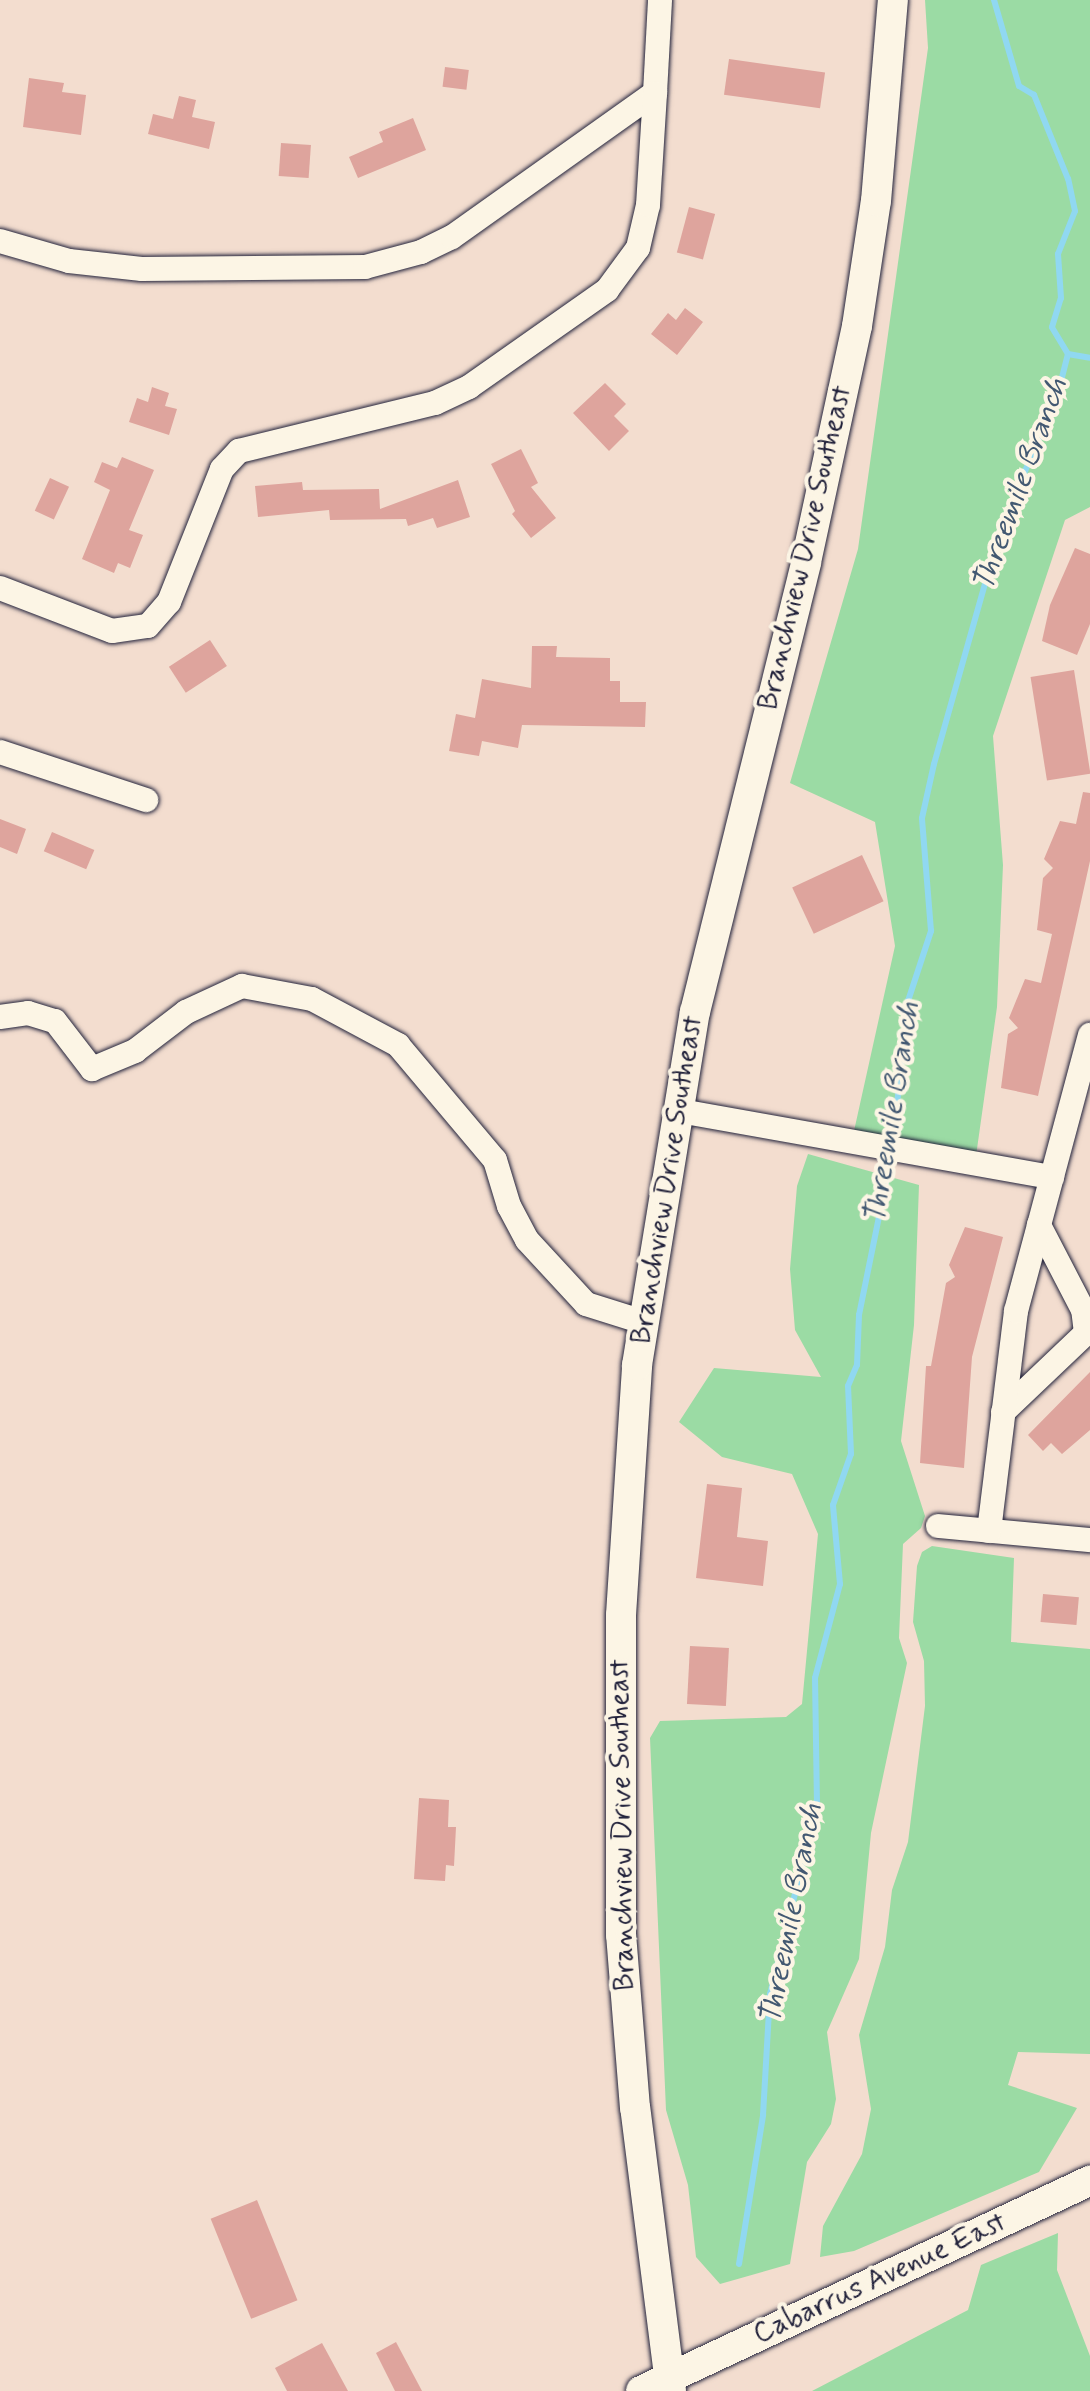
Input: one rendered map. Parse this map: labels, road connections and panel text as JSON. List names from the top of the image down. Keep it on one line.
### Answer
{"streets":{"main road":["Branchview Drive Southeast","Cabarrus Avenue East"]},"crossings":[["Branchview Drive Southeast","Cabarrus Avenue East"]],"water":["Threemile Branch"]}
